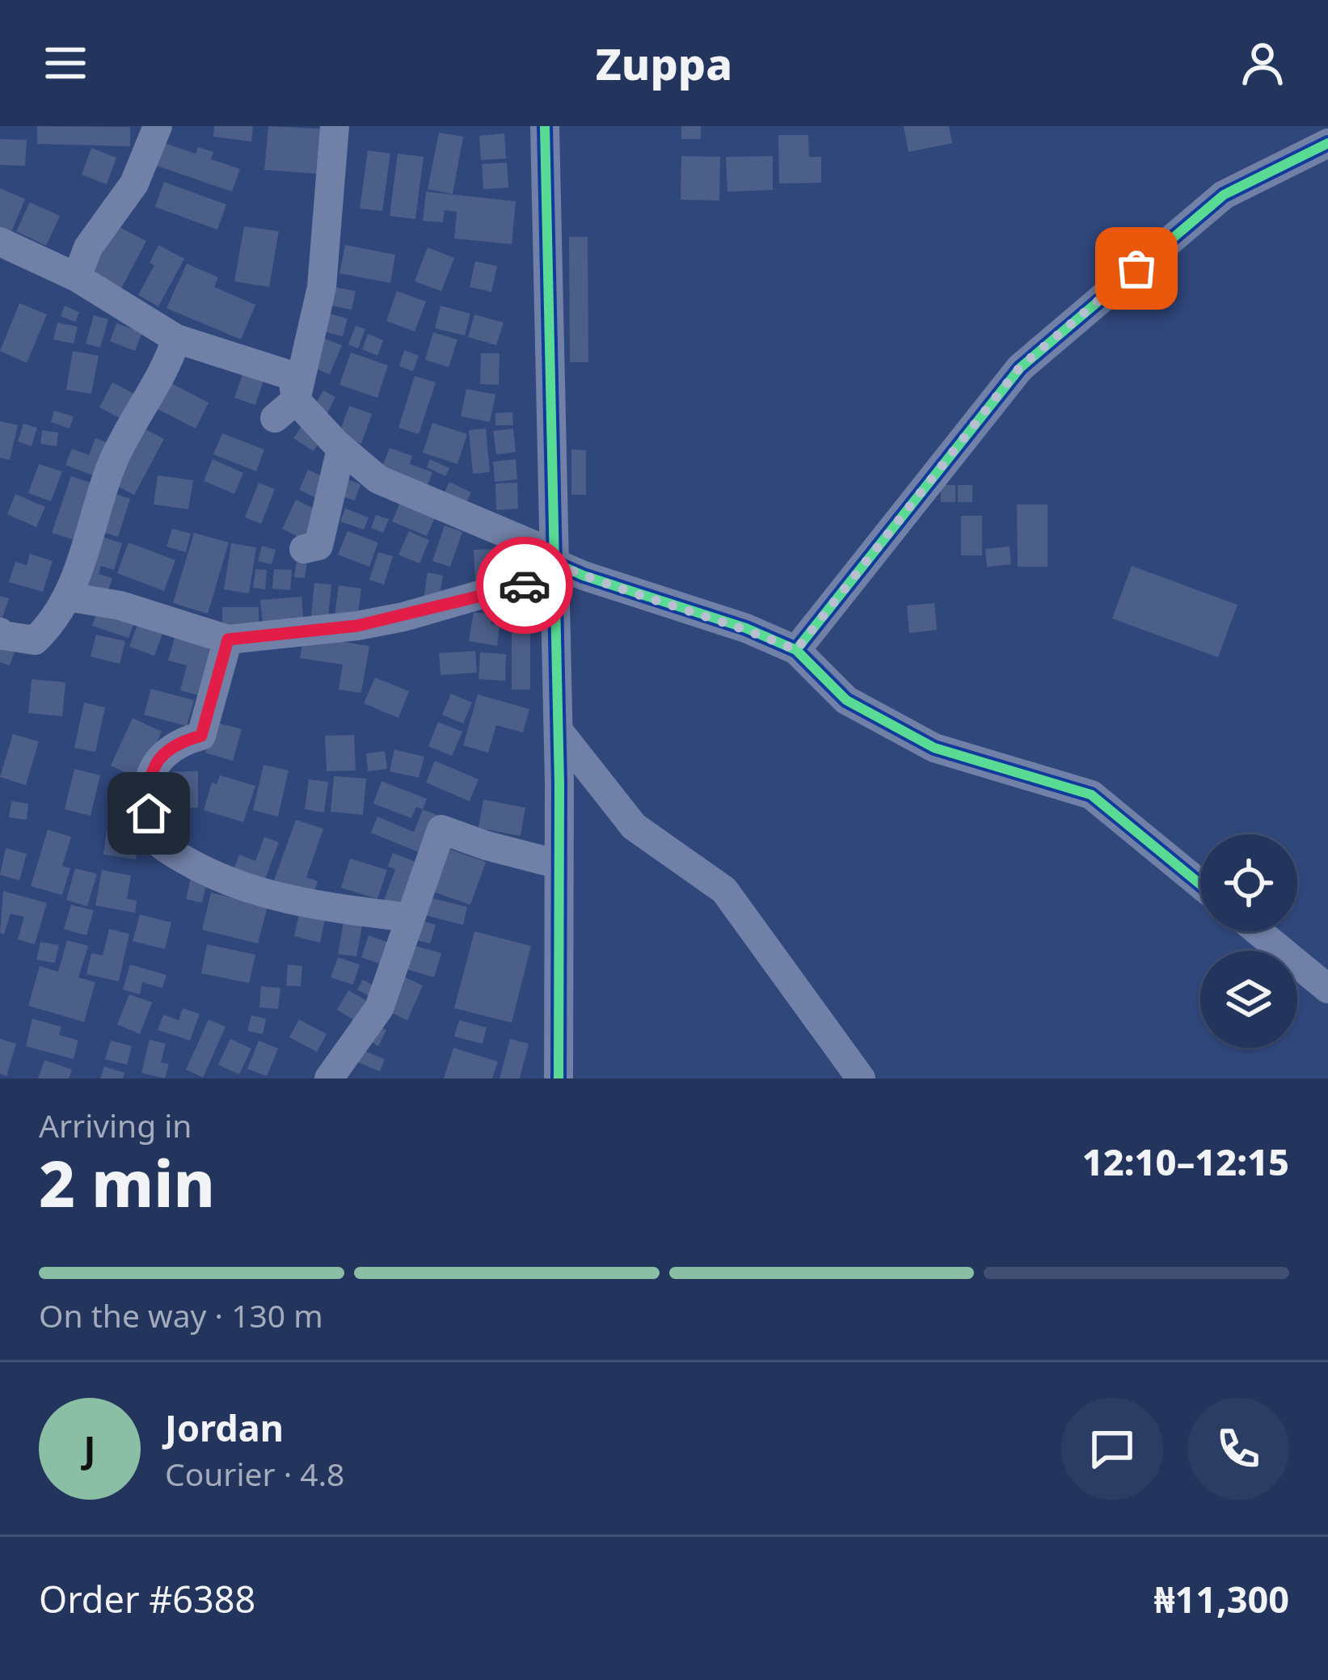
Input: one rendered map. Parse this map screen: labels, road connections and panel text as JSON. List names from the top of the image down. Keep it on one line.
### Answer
{"page":{"header":"Zuppa","heading":["2 min","Arriving in","12:10–12:15"],"panel":["Jordan","Courier · 4.8","Order #6388","₦11,300"],"bar":"On the way · 130 m","round":"J"}}
